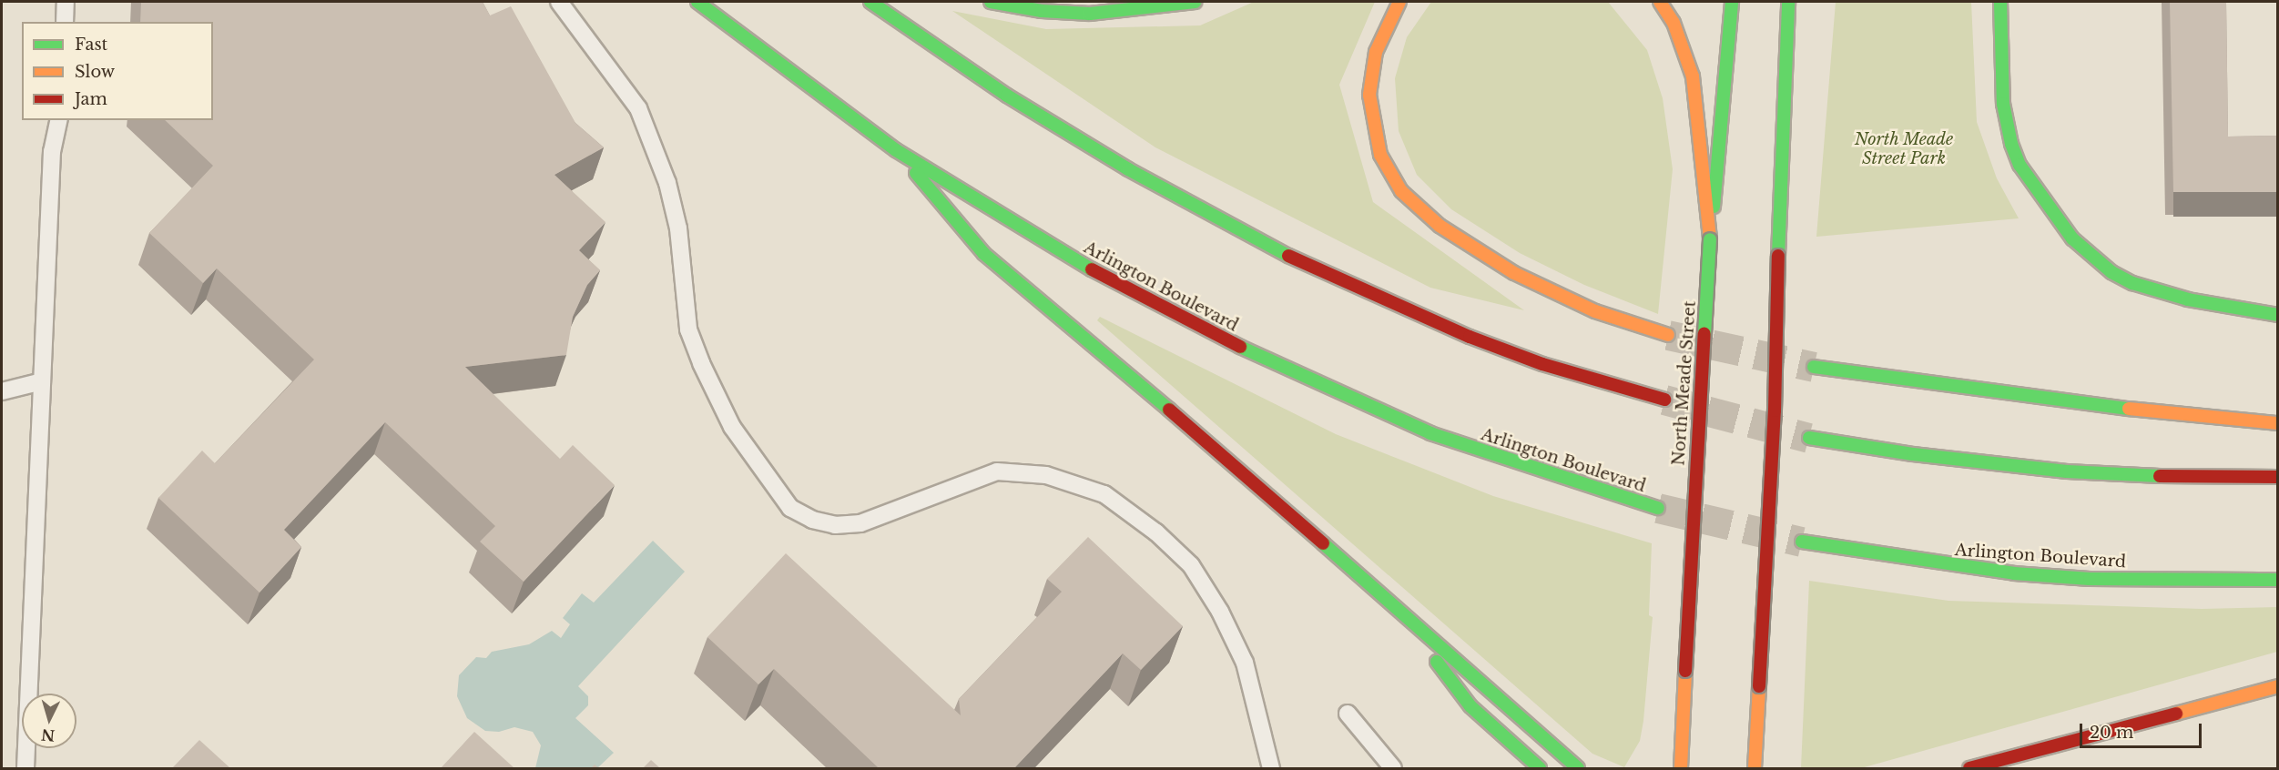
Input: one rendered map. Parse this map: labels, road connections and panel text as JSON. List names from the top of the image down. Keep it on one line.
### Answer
{"streets":{"main road":["Arlington Boulevard","North Meade Street"]},"parks":["North Meade Street Park"],"legend":["Fast","Slow","Jam"],"scale_bar":"20 m","north":"bottom"}
